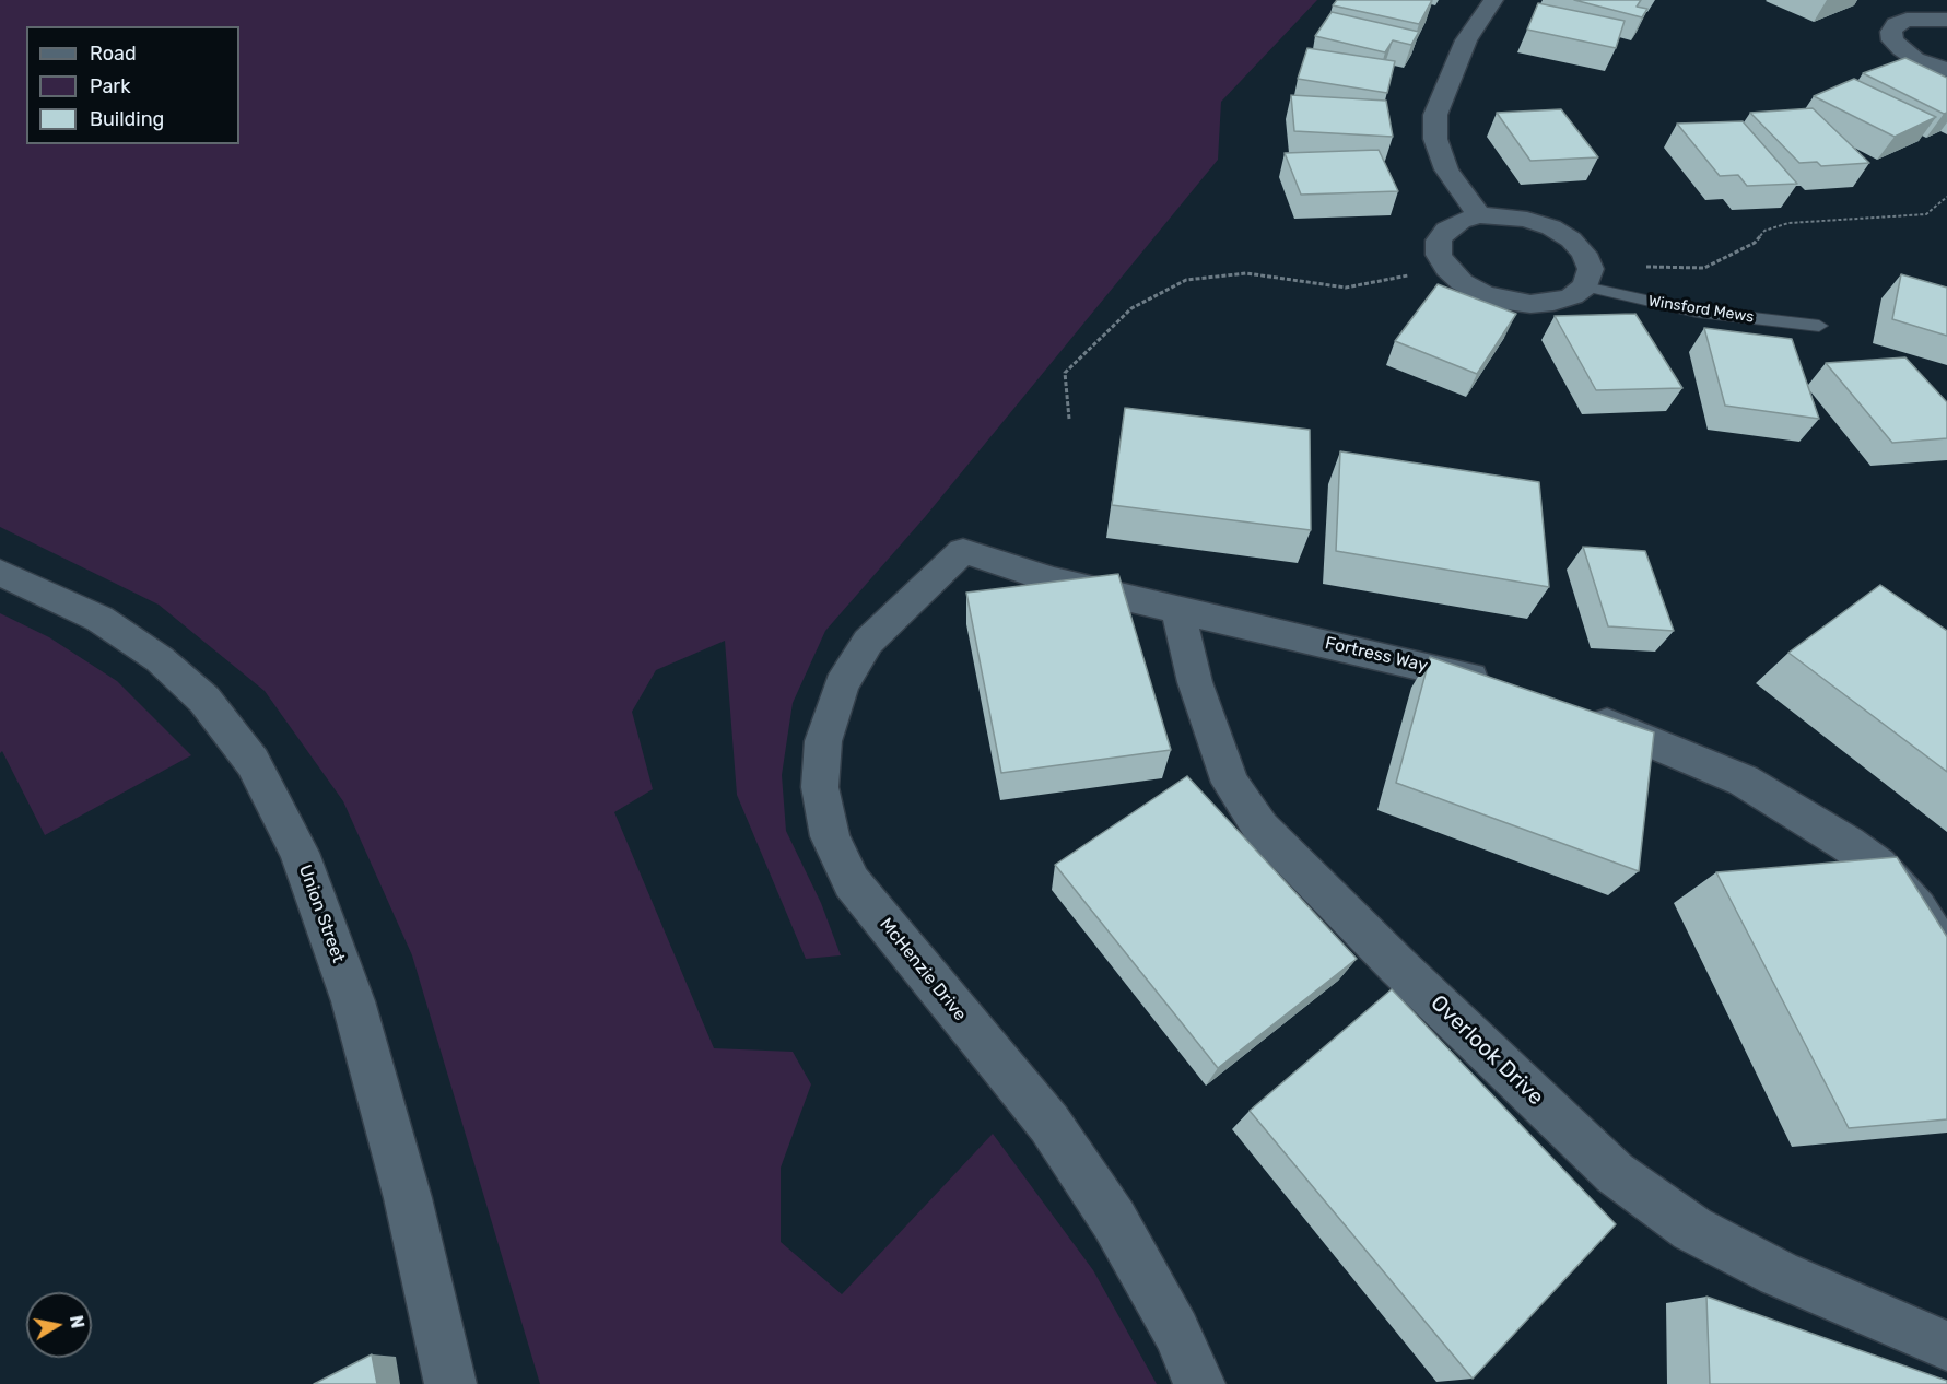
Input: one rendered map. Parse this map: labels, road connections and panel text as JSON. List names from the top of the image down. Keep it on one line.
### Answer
{"streets":{"street":["Fortress Way","Union Street","McHenzie Drive","Overlook Drive"],"lane":["Winsford Mews"]},"crossings":[["Fortress Way","McHenzie Drive"],["Fortress Way","Overlook Drive"]],"legend":["Road","Park","Building"],"north":"right"}
